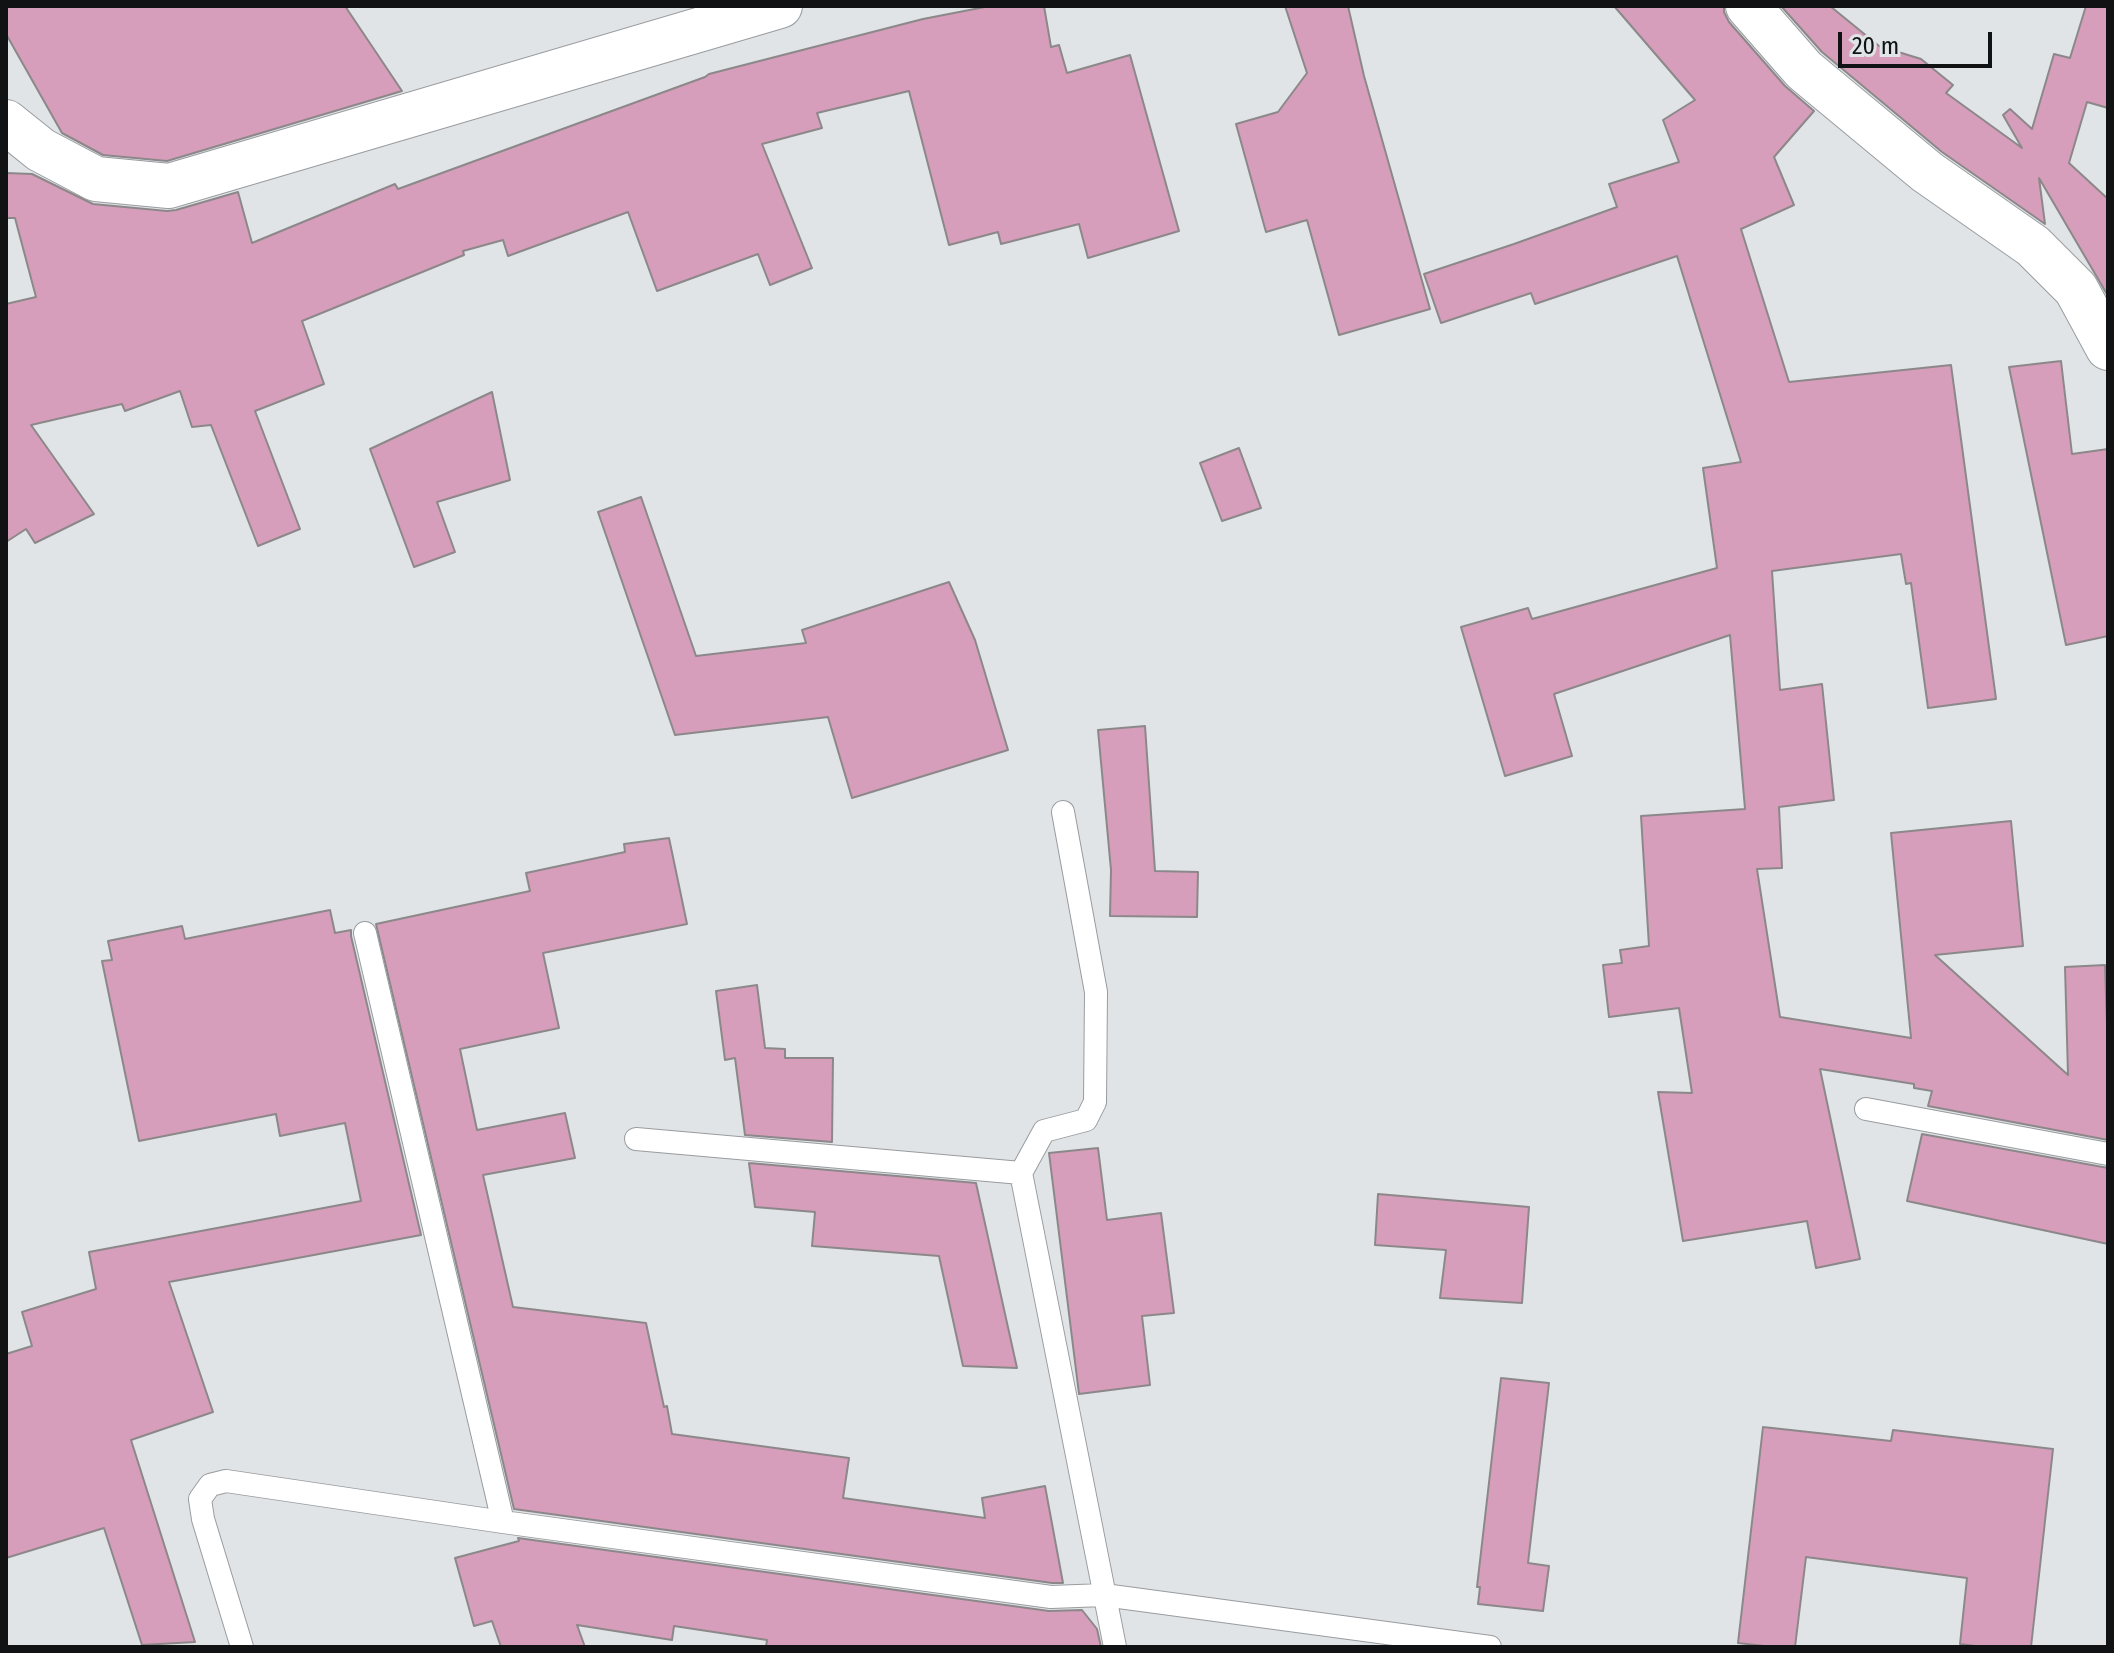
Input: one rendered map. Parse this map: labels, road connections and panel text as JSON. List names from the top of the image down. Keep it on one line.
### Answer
{"scale_bar":"20 m"}
